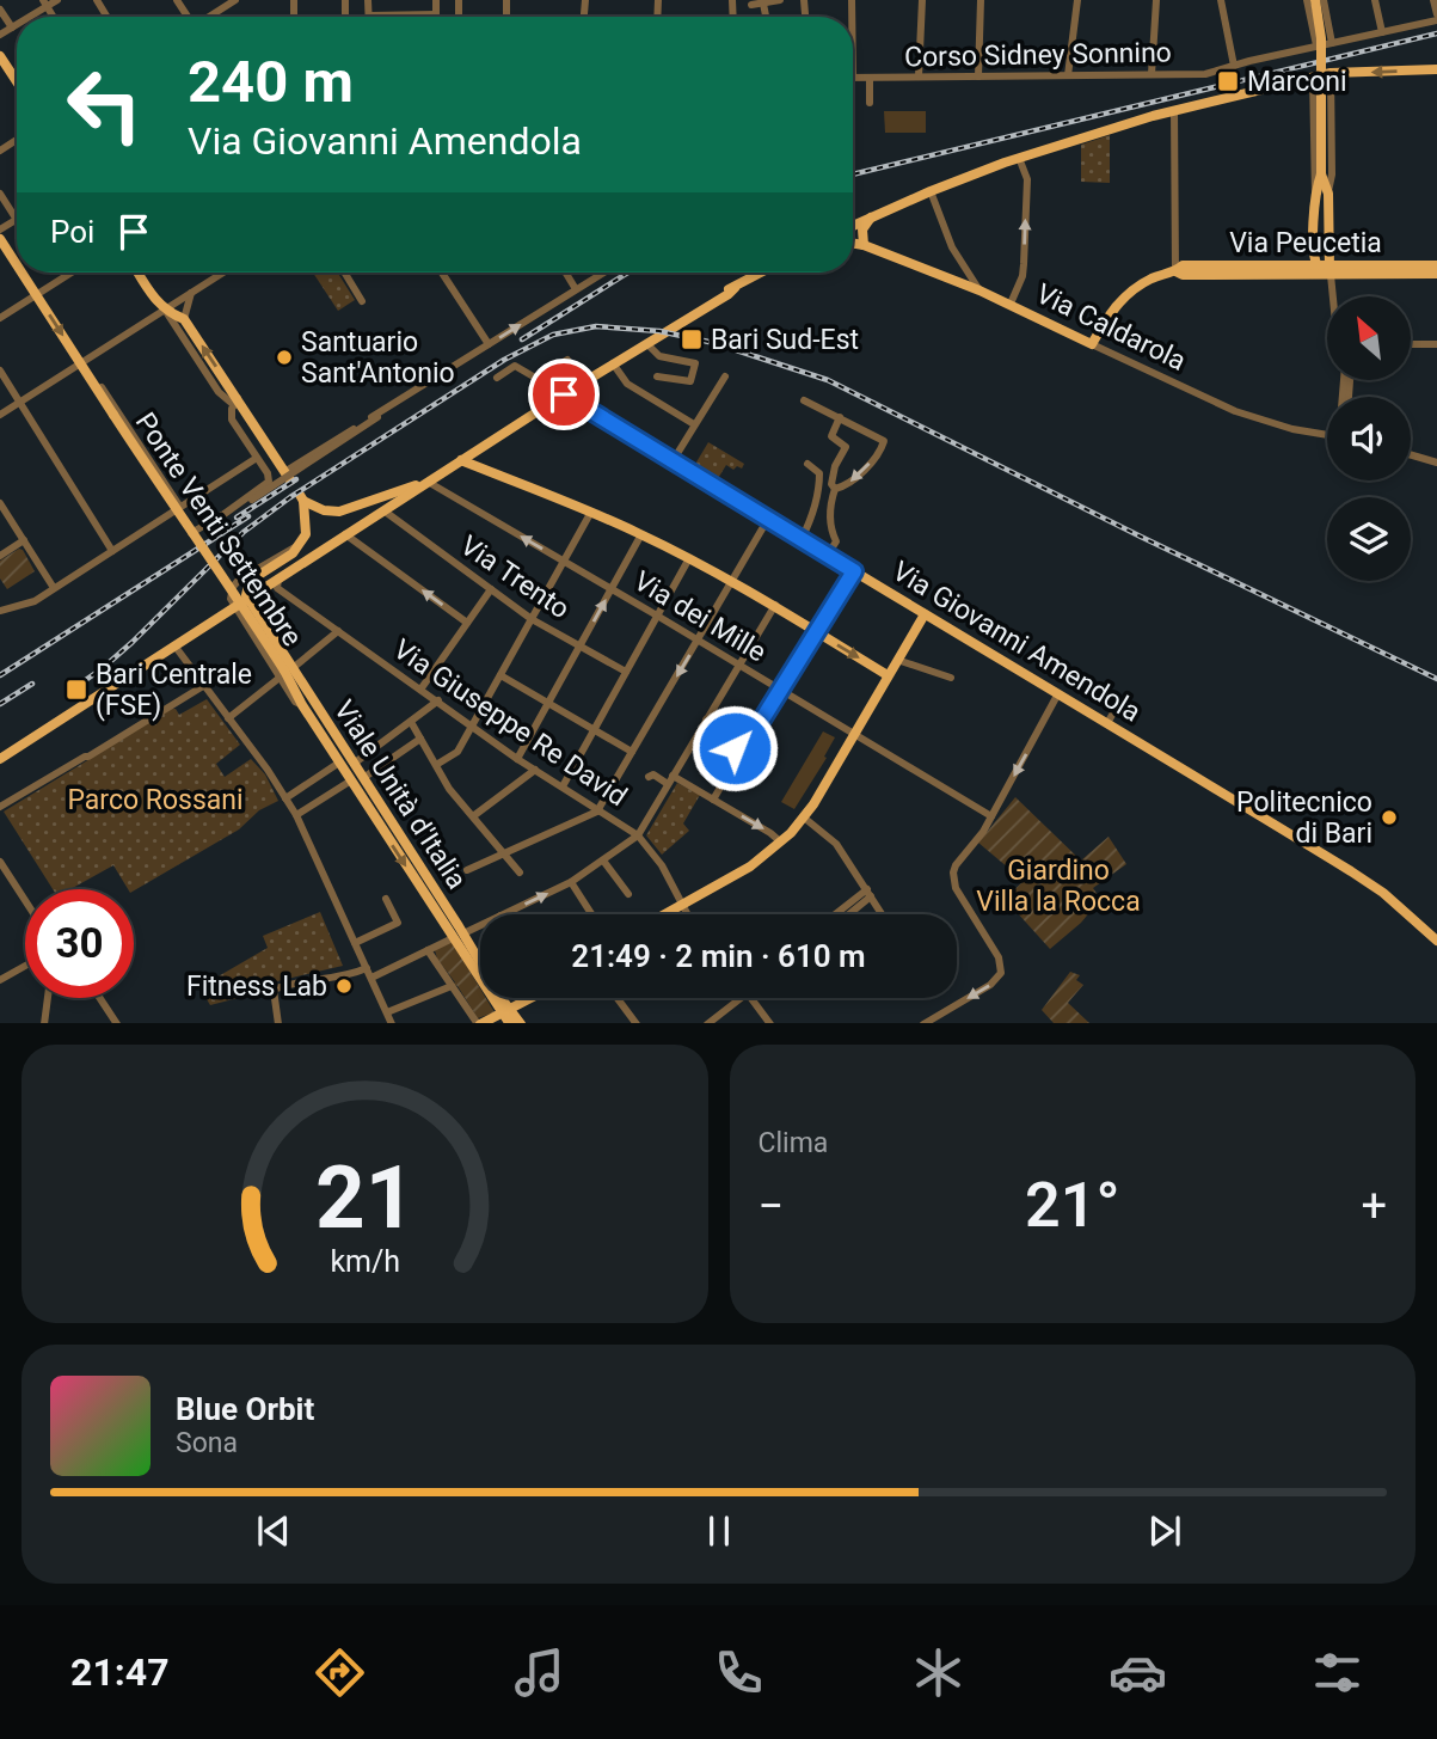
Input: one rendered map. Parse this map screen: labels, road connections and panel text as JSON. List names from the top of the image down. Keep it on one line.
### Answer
{"streets":{"main road":["Via Peucetia","Via Caldarola","Ponte Venti Settembre","Via Giovanni Amendola","Viale Unità d'Italia"],"street":["Corso Sidney Sonnino","Via Trento","Via dei Mille","Via Giuseppe Re David"]},"crossings":[["Ponte Venti Settembre","Viale Unità d'Italia"]],"parks":["Parco Rossani","Giardino Villa la Rocca"],"places":{"transit":["Marconi","Bari Sud-Est","Bari Centrale (FSE)"],"other":["Santuario Sant'Antonio","Politecnico di Bari","Fitness Lab"]},"north":"top left","page":{"turn":["240 m","Via Giovanni Amendola"],"then":"Poi","limit":"30","trip":"21:49 · 2 min · 610 m","tile":"Clima","heat":["−","21°","+"],"song":["Blue Orbit","Sona"],"tabs":"21:47","gauge":["21","km/h"]}}
